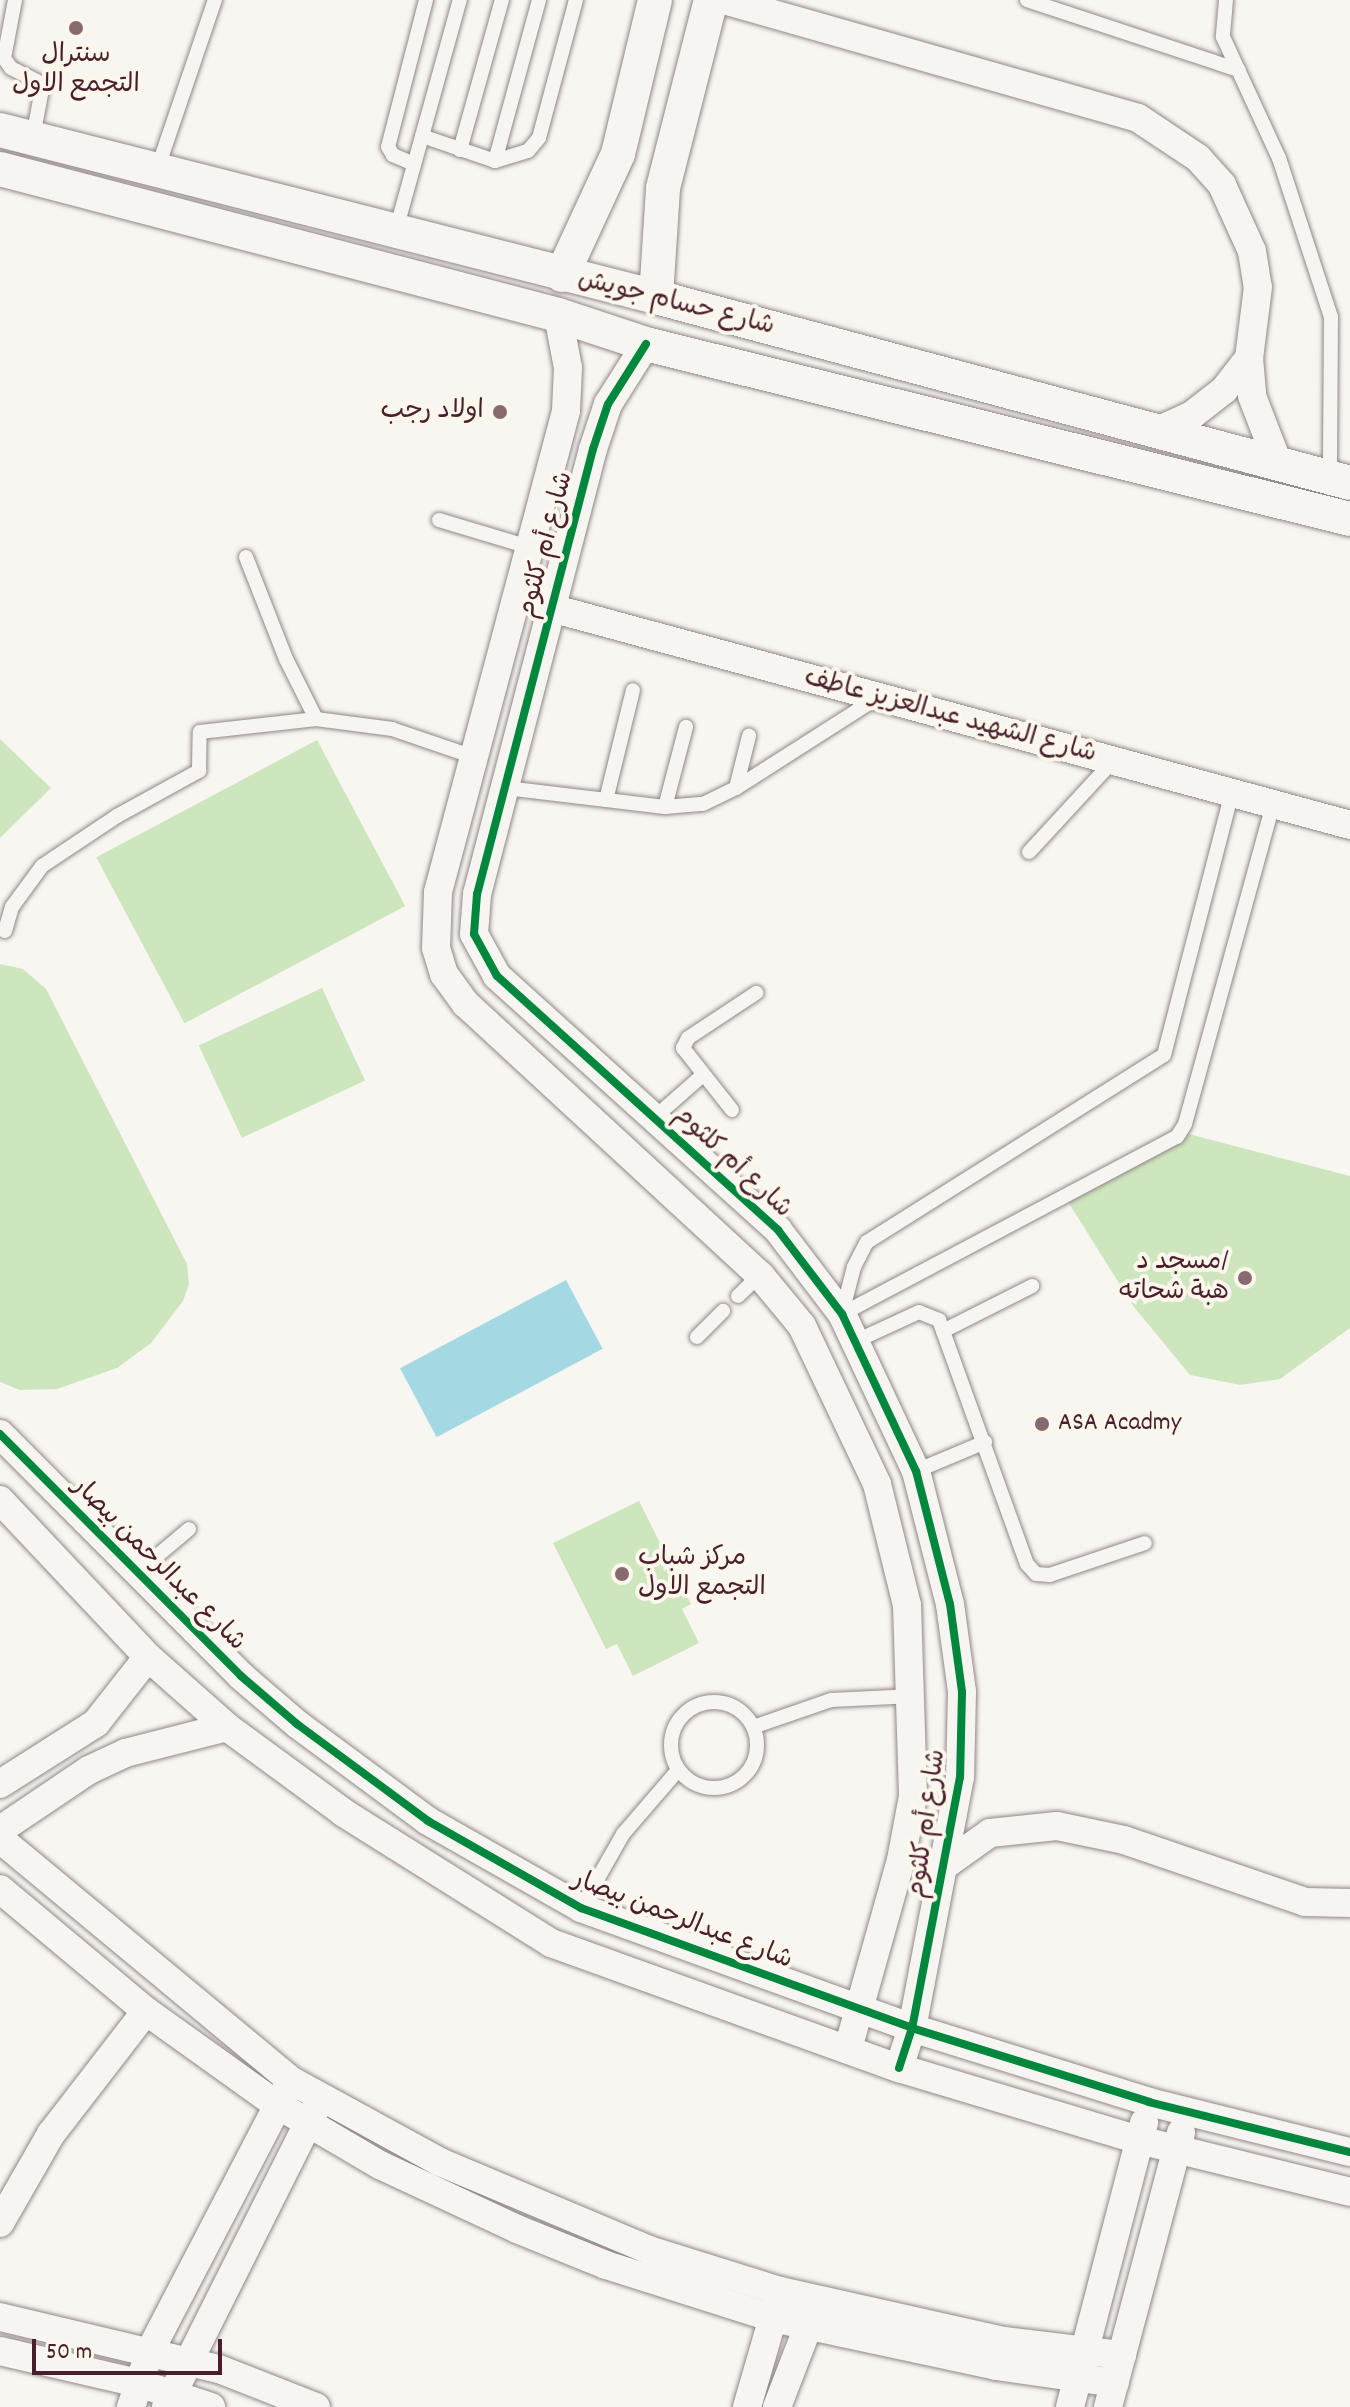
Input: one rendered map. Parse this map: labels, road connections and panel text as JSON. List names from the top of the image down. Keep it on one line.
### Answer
{"streets":{"street":["شارع حسام جويش","شارع أم كلثوم","شارع الشهيد عبدالعزيز عاطف","شارع عبدالرحمن بيصار"]},"crossings":[["شارع حسام جويش","شارع أم كلثوم"],["شارع أم كلثوم","شارع الشهيد عبدالعزيز عاطف"],["شارع أم كلثوم","شارع عبدالرحمن بيصار"]],"places":["سنترال التجمع الاول","اولاد رجب","مسجد د/ هبة شحاته","ASA Acadmy","مركز شباب التجمع الاول"],"scale_bar":"50 m"}
